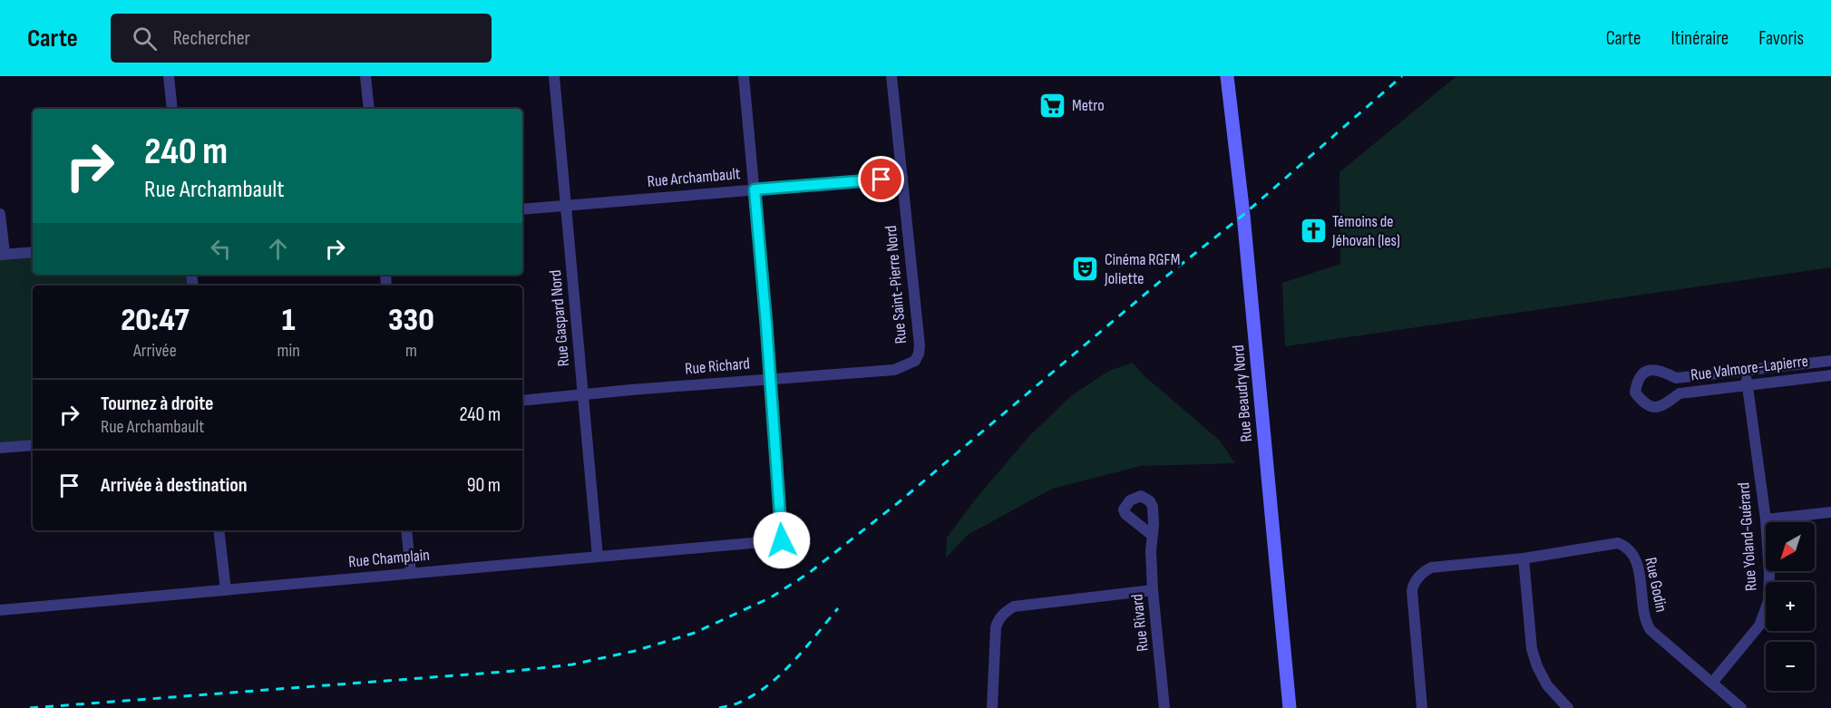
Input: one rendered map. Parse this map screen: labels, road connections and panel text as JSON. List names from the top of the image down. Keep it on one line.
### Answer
{"streets":{"main road":["Rue Beaudry Nord"],"street":["Rue Archambault","Rue Saint-Pierre Nord","Rue Gaspard Nord","Rue Richard","Rue Valmore-Lapierre","Rue Yoland-Guérard","Rue Champlain","Rue Godin","Rue Rivard"]},"crossings":[["Rue Archambault","Rue Saint-Pierre Nord"],["Rue Archambault","Rue Gaspard Nord"],["Rue Saint-Pierre Nord","Rue Richard"],["Rue Gaspard Nord","Rue Richard"],["Rue Gaspard Nord","Rue Champlain"],["Rue Richard","Rue Champlain"],["Rue Valmore-Lapierre","Rue Yoland-Guérard"],["Rue Yoland-Guérard","Rue Godin"]],"places":{"supermarket":["Metro"],"church":["Témoins de Jéhovah (les)"],"theatre":["Cinéma RGFM Joliette"]},"north":"bottom left","page":{"header":"Carte","search":"Rechercher","nav":["Carte","Itinéraire","Favoris"],"turn":["240 m","Rue Archambault"],"eta":["20:47","Arrivée","1","min","330","m"],"list":[{"name":"Tournez à droite","note":"Rue Archambault","value":"240 m"},{"name":"Arrivée à destination","value":"90 m"}],"map_buttons":["+","−"]}}
